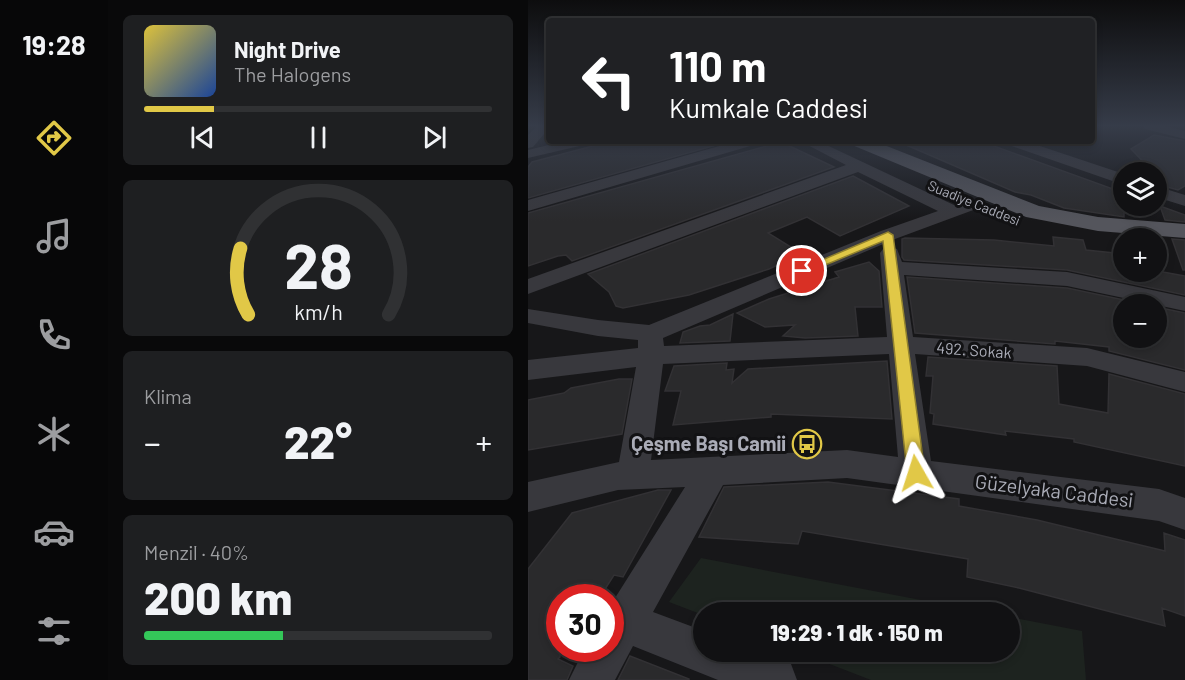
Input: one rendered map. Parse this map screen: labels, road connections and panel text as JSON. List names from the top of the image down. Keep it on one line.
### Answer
{"streets":{"main road":["Suadiye Caddesi"],"street":["492. Sokak","Güzelyaka Caddesi"]},"places":{"bus stop":["Çeşme Başı Camii"]},"page":{"tabs":"19:28","turn":["110 m","Kumkale Caddesi"],"song":["Night Drive","The Halogens"],"map_buttons":["+","−"],"tile":["Klima",["Menzil · 40%","200 km"]],"heat":["−","22°","+"],"limit":"30","trip":"19:29 · 1 dk · 150 m","gauge":["28","km/h"]}}
